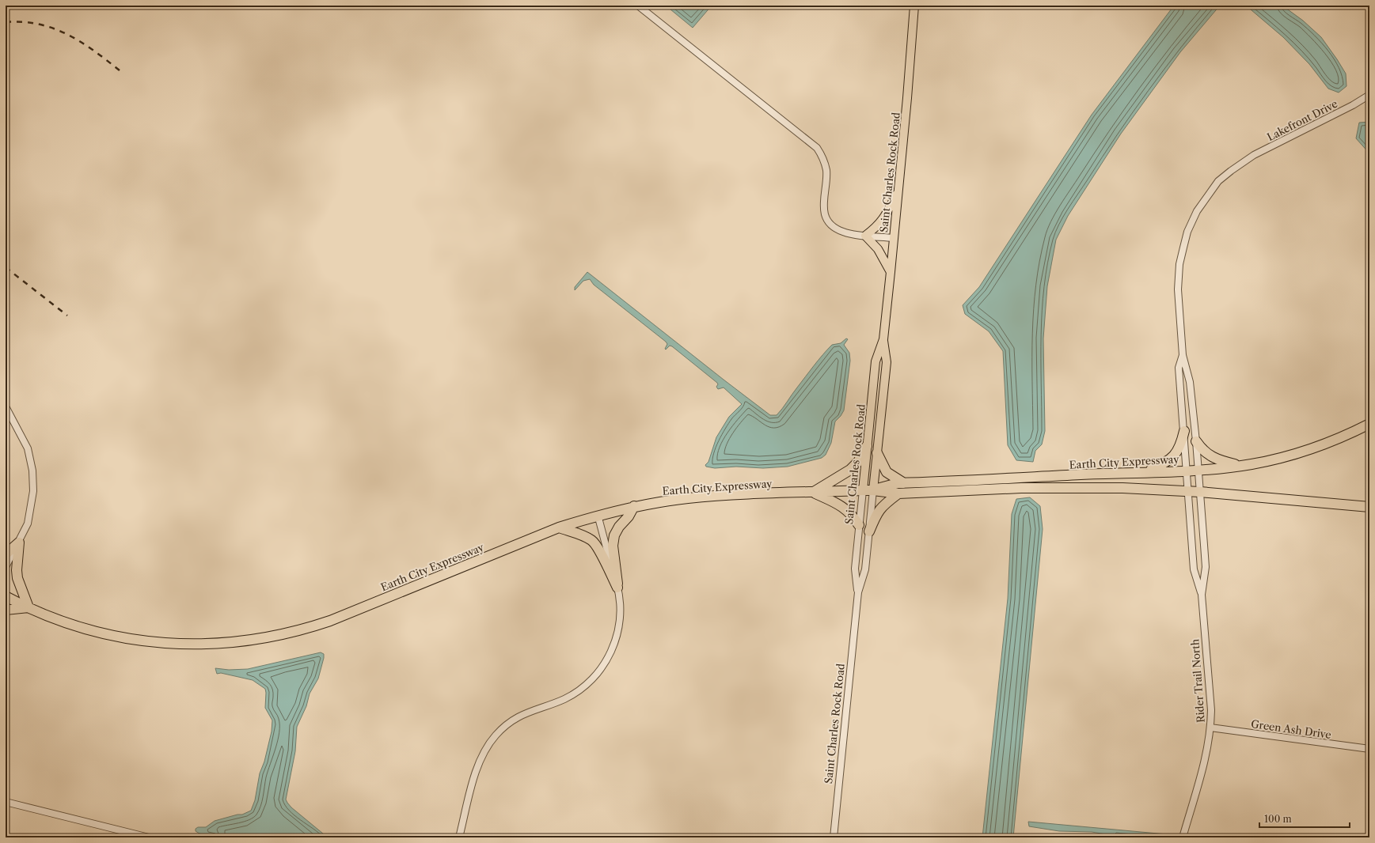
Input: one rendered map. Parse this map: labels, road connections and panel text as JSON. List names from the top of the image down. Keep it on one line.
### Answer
{"streets":{"highway":["Earth City Expressway"],"main road":["Saint Charles Rock Road"],"street":["Lakefront Drive","Rider Trail North","Green Ash Drive"]},"crossings":[["Lakefront Drive","Rider Trail North"],["Saint Charles Rock Road","Earth City Expressway"],["Earth City Expressway","Rider Trail North"],["Rider Trail North","Green Ash Drive"]],"scale_bar":"100 m"}
